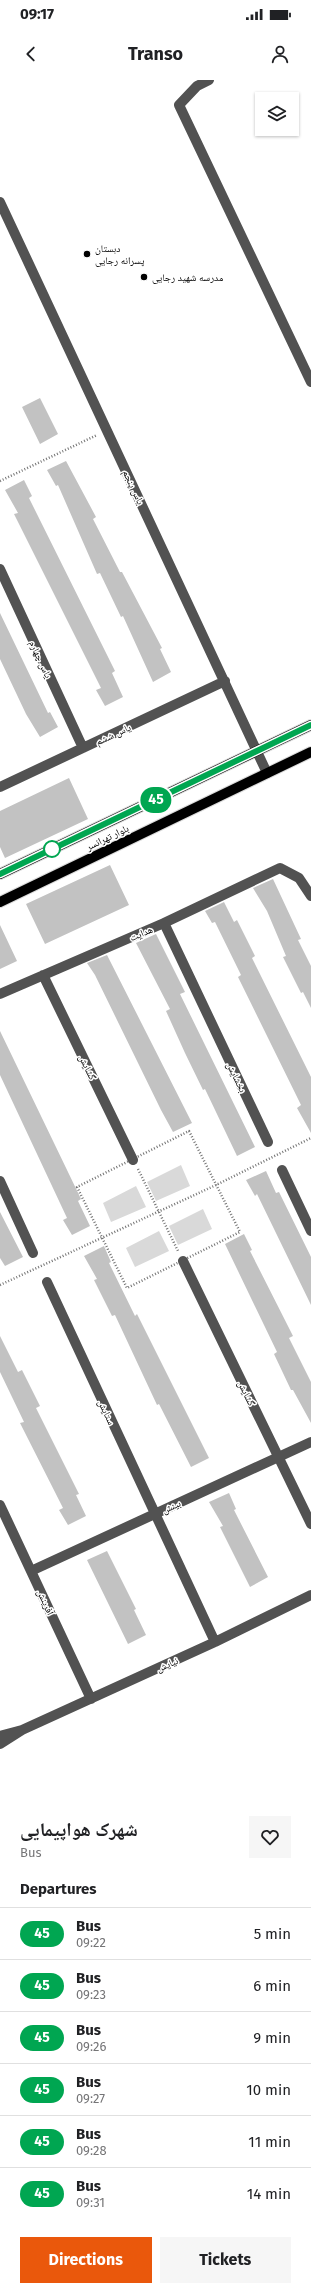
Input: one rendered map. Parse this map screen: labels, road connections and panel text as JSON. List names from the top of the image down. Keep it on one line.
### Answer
{"streets":{"main road":["بلوار تهرانسر"],"street":["یاس پنجم","یاس چهارم","یاس ششم","هدایت","گشایش","بخشایش","ستایش","بینش","آفرینش","نیایش"]},"crossings":[["یاس پنجم","یاس ششم"],["یاس پنجم","بلوار تهرانسر"],["یاس چهارم","یاس ششم"],["هدایت","گشایش"],["هدایت","بخشایش"],["گشایش","بینش"],["ستایش","بینش"],["ستایش","نیایش"],["بینش","آفرینش"],["آفرینش","نیایش"]],"places":["دبستان پسرانه رجایی","مدرسه شهید رجایی"],"lines":["bus line 45"],"page":{"status":"09:17","header":"Transo","on_map":"45","heading":[["شهرک هواپیمایی","Bus"],"Departures"],"list":[{"mark":"45","name":"Bus","note":"09:22","value":"5 min"},{"mark":"45","name":"Bus","note":"09:23","value":"6 min"},{"mark":"45","name":"Bus","note":"09:26","value":"9 min"},{"mark":"45","name":"Bus","note":"09:27","value":"10 min"},{"mark":"45","name":"Bus","note":"09:28","value":"11 min"},{"mark":"45","name":"Bus","note":"09:31","value":"14 min"}],"buttons":["Directions","Tickets"]}}
